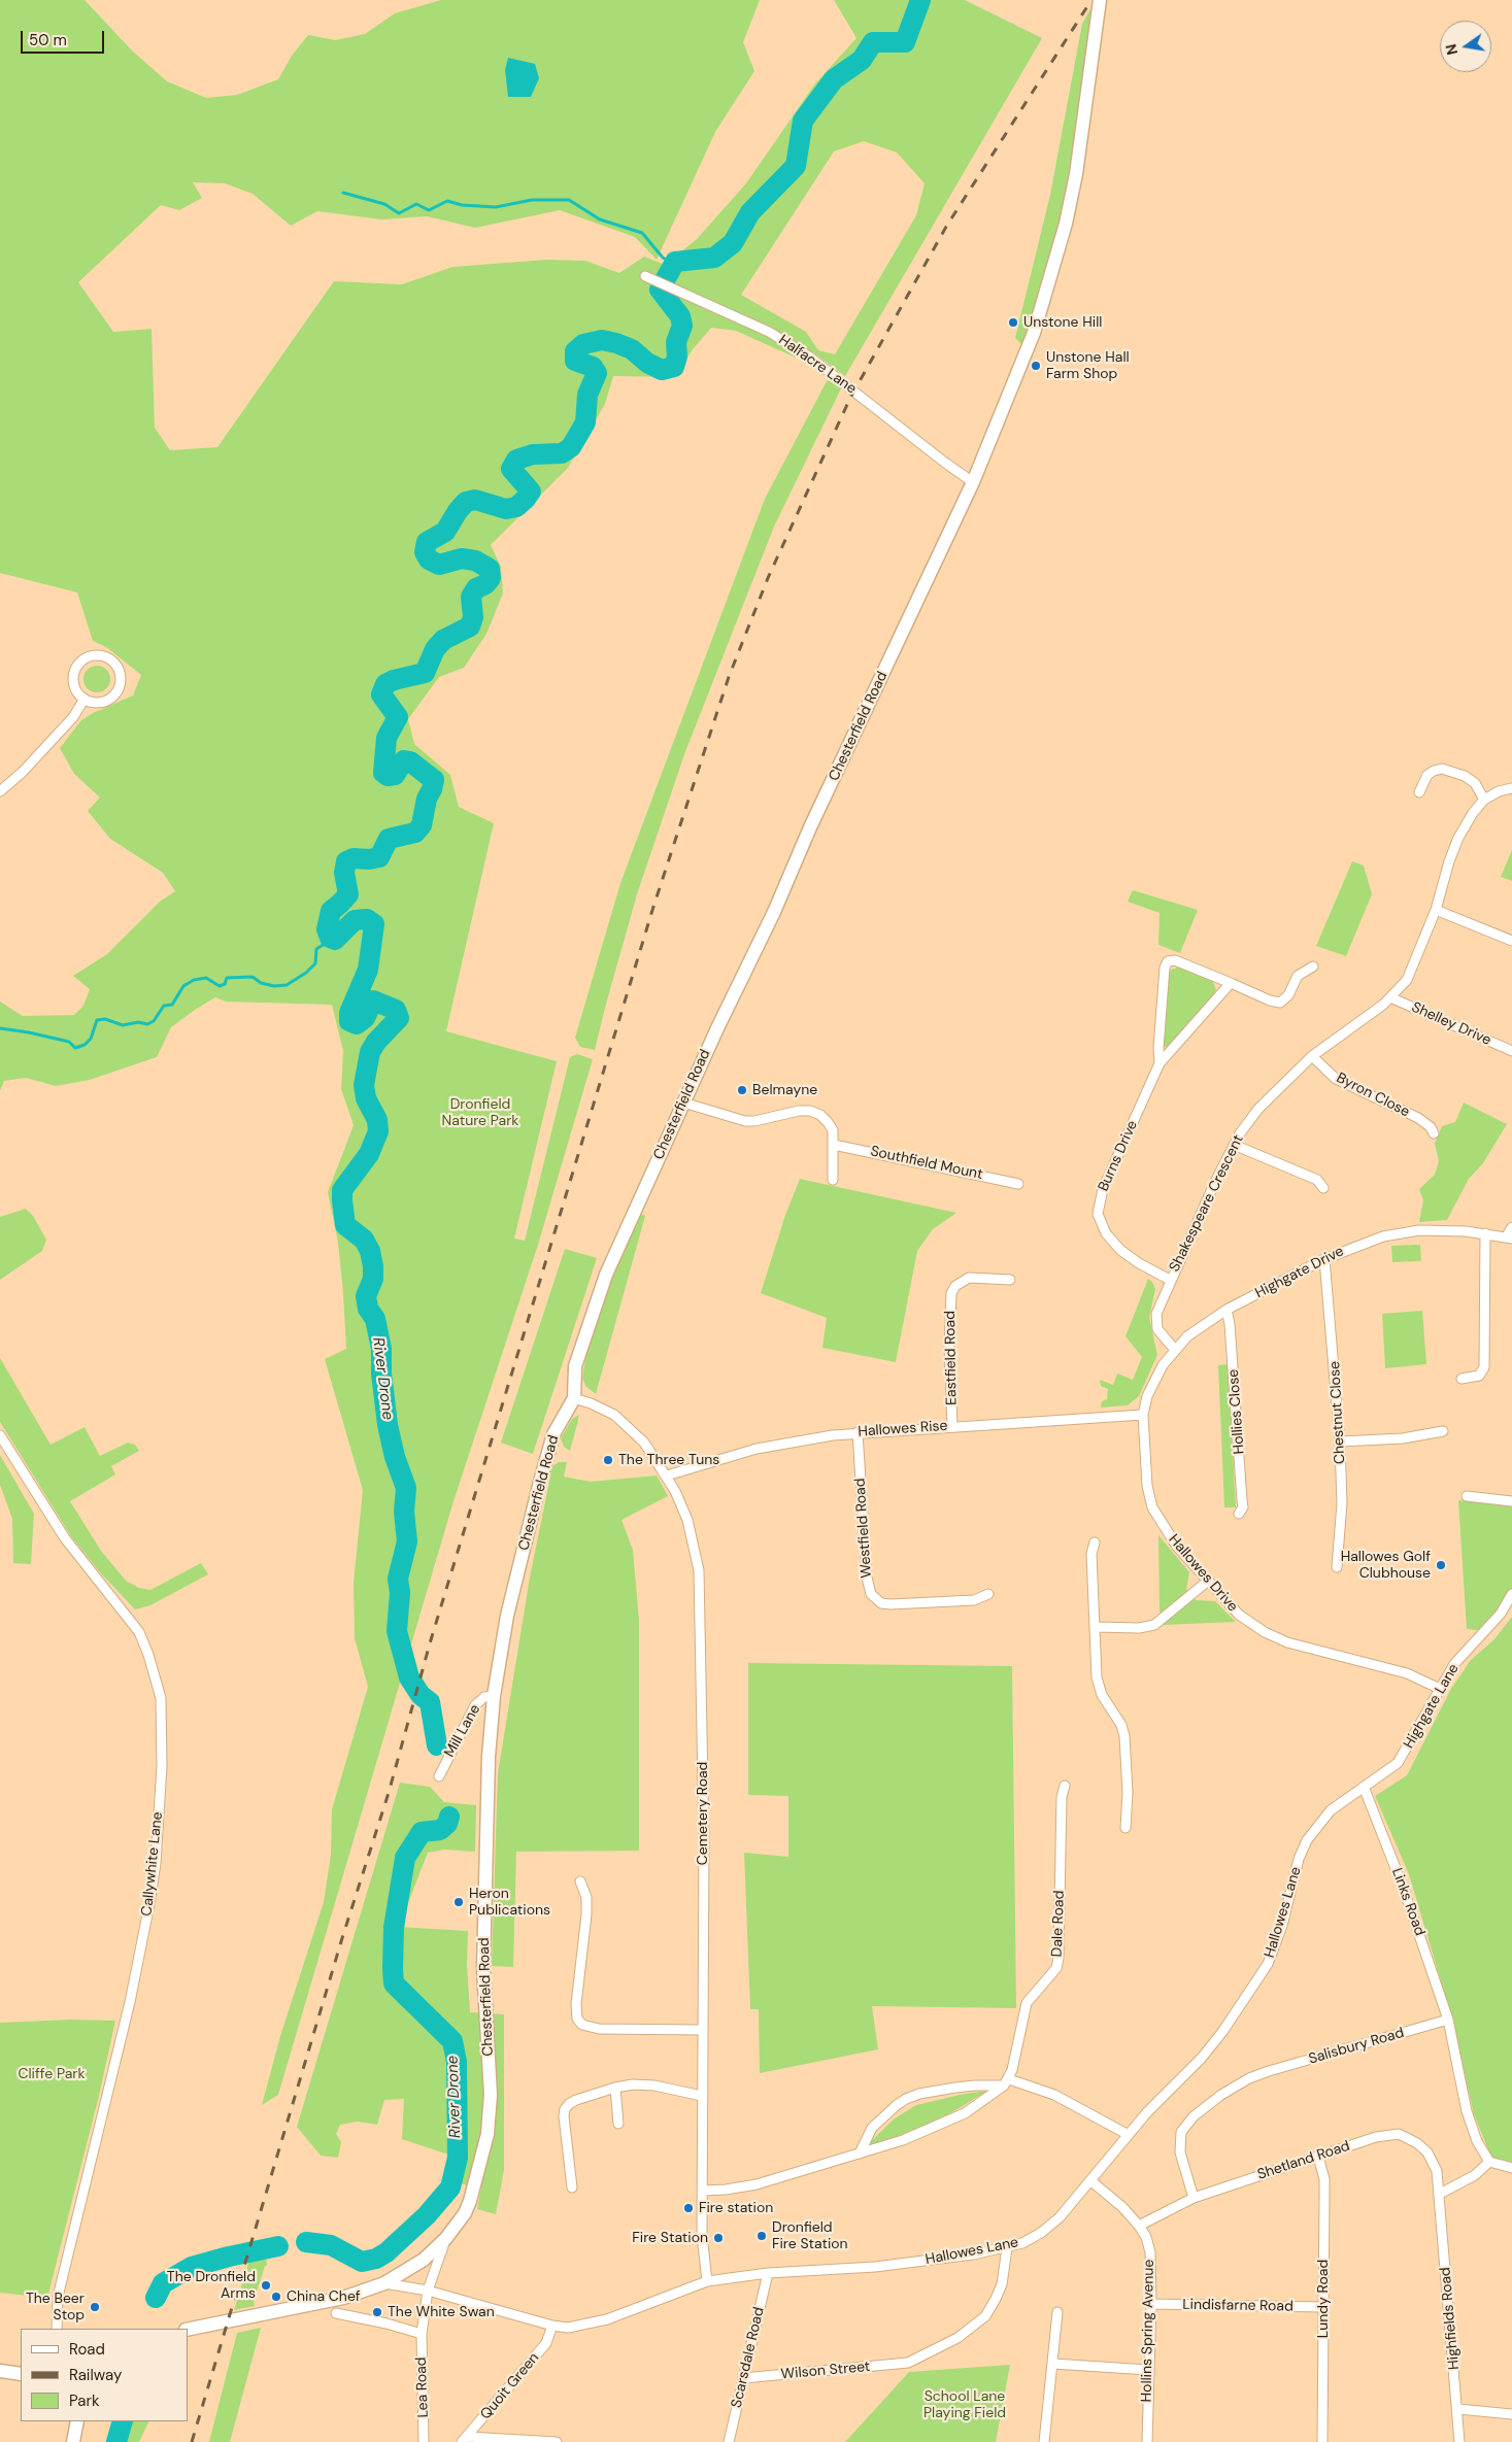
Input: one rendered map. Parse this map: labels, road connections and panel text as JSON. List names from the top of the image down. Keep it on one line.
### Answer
{"streets":{"main road":["Chesterfield Road"],"street":["Halfacre Lane","Shelley Drive","Byron Close","Burns Drive","Southfield Mount","Shakespeare Crescent","Highgate Drive","Eastfield Road","Hollies Close","Chestnut Close","Hallowes Rise","Westfield Road","Hallowes Drive","Highgate Lane","Mill Lane","Cemetery Road","Callywhite Lane","Links Road","Hallowes Lane","Dale Road","Salisbury Road","Shetland Road","Lundy Road","Lindisfarne Road","Highfields Road","Hollins Spring Avenue","Scarsdale Road","Wilson Street","Quoit Green","Lea Road"]},"crossings":[["Halfacre Lane","Chesterfield Road"],["Chesterfield Road","Mill Lane"],["Chesterfield Road","Cemetery Road"],["Chesterfield Road","Hallowes Lane"],["Chesterfield Road","Lea Road"],["Shelley Drive","Shakespeare Crescent"],["Byron Close","Shakespeare Crescent"],["Burns Drive","Shakespeare Crescent"],["Shakespeare Crescent","Highgate Drive"],["Highgate Drive","Hollies Close"],["Highgate Drive","Chestnut Close"],["Highgate Drive","Hallowes Rise"],["Highgate Drive","Hallowes Drive"],["Eastfield Road","Hallowes Rise"],["Hallowes Rise","Westfield Road"],["Hallowes Rise","Hallowes Drive"],["Hallowes Rise","Cemetery Road"],["Hallowes Drive","Highgate Lane"],["Highgate Lane","Links Road"],["Highgate Lane","Hallowes Lane"],["Cemetery Road","Hallowes Lane"],["Links Road","Hallowes Lane"],["Links Road","Salisbury Road"],["Hallowes Lane","Hollins Spring Avenue"],["Hallowes Lane","Scarsdale Road"],["Hallowes Lane","Wilson Street"],["Hallowes Lane","Quoit Green"],["Hallowes Lane","Lea Road"],["Salisbury Road","Shetland Road"],["Shetland Road","Lundy Road"],["Shetland Road","Highfields Road"],["Shetland Road","Hollins Spring Avenue"],["Lundy Road","Lindisfarne Road"],["Lindisfarne Road","Hollins Spring Avenue"],["Scarsdale Road","Wilson Street"]],"water":["River Drone"],"parks":["Dronfield Nature Park","Cliffe Park","School Lane Playing Field"],"places":["Unstone Hill","Unstone Hall Farm Shop","Belmayne","The Three Tuns","Hallowes Golf Clubhouse","Heron Publications","Fire station","Dronfield Fire Station","Fire Station","The Dronfield Arms","China Chef","The Beer Stop","The White Swan"],"legend":["Road","Railway","Park"],"scale_bar":"50 m","north":"left"}
